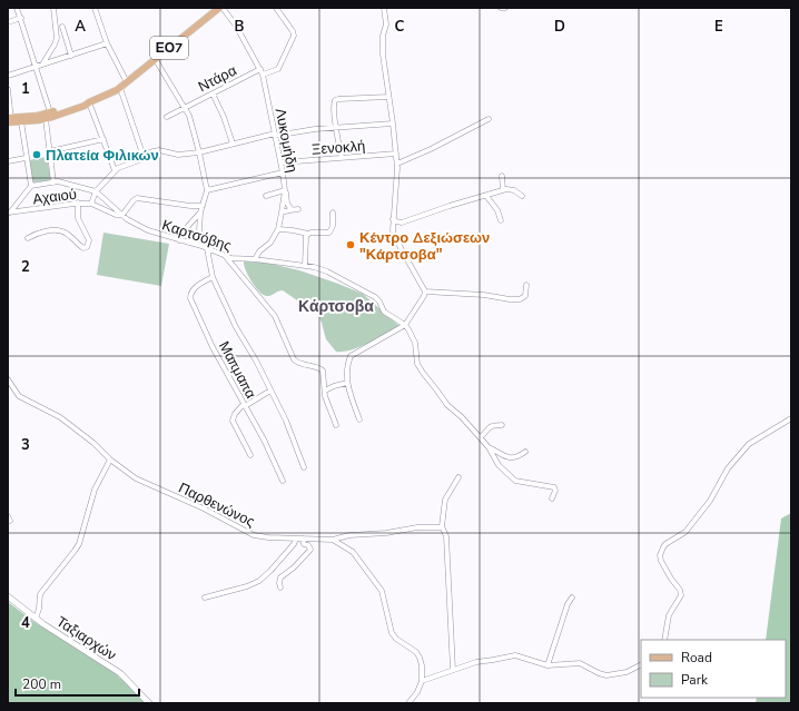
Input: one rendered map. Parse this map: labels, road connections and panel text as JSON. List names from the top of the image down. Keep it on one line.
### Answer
{"streets":{"main road":["ΕΟ7"],"street":["Ντάρα","Λυκομήδη","Ξενοκλή","Αχαιού","Καρτσόβης","Μαπμαπα","Παρθενώνος","Ταξιαρχών"]},"crossings":[["Ντάρα","Λυκομήδη"],["Λυκομήδη","Ξενοκλή"],["Αχαιού","Καρτσόβης"]],"districts":["Κάρτσοβα"],"places":["Πλατεία Φιλικών","Κέντρο Δεξιώσεων \"Κάρτσοβα\""],"legend":["Road","Park"],"scale_bar":"200 m","grid":{"columns":["A","B","C","D","E"],"rows":["1","2","3","4"]}}
